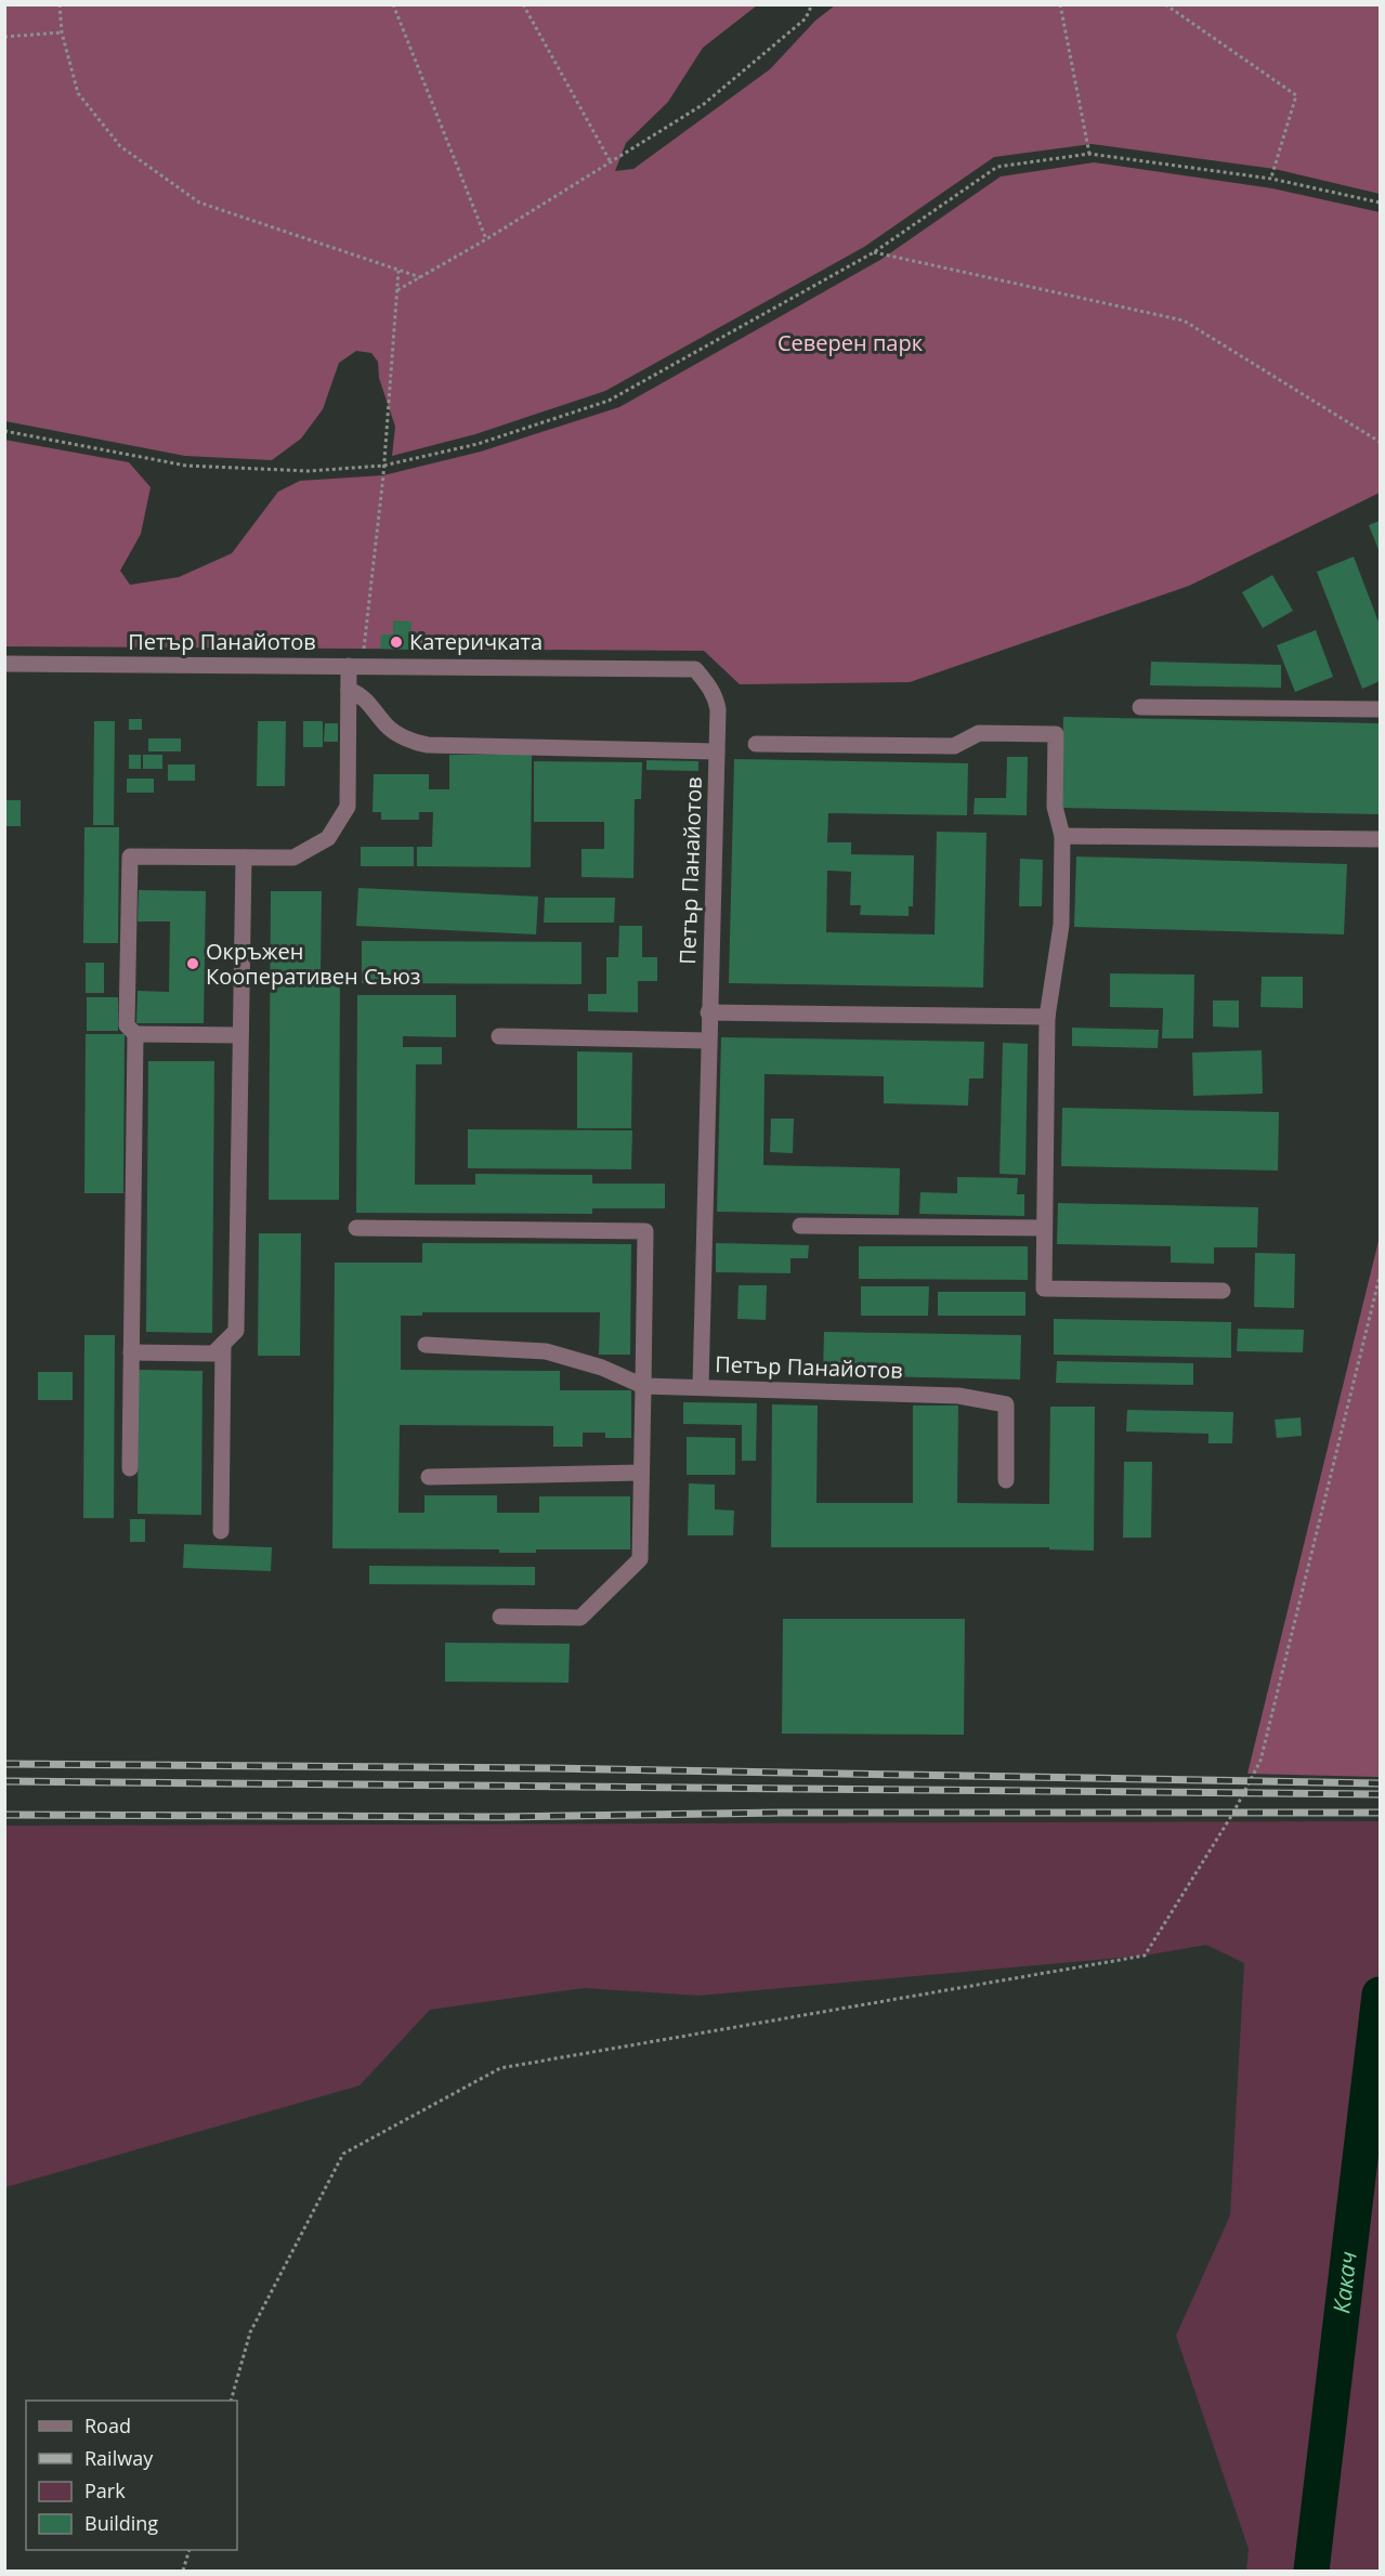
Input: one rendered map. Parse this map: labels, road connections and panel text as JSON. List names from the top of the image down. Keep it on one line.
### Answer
{"streets":{"street":["Петър Панайотов"]},"water":["Какач"],"parks":["Северен парк"],"places":["Катеричката","Окръжен Кооперативен Съюз"],"legend":["Road","Railway","Park","Building"]}
